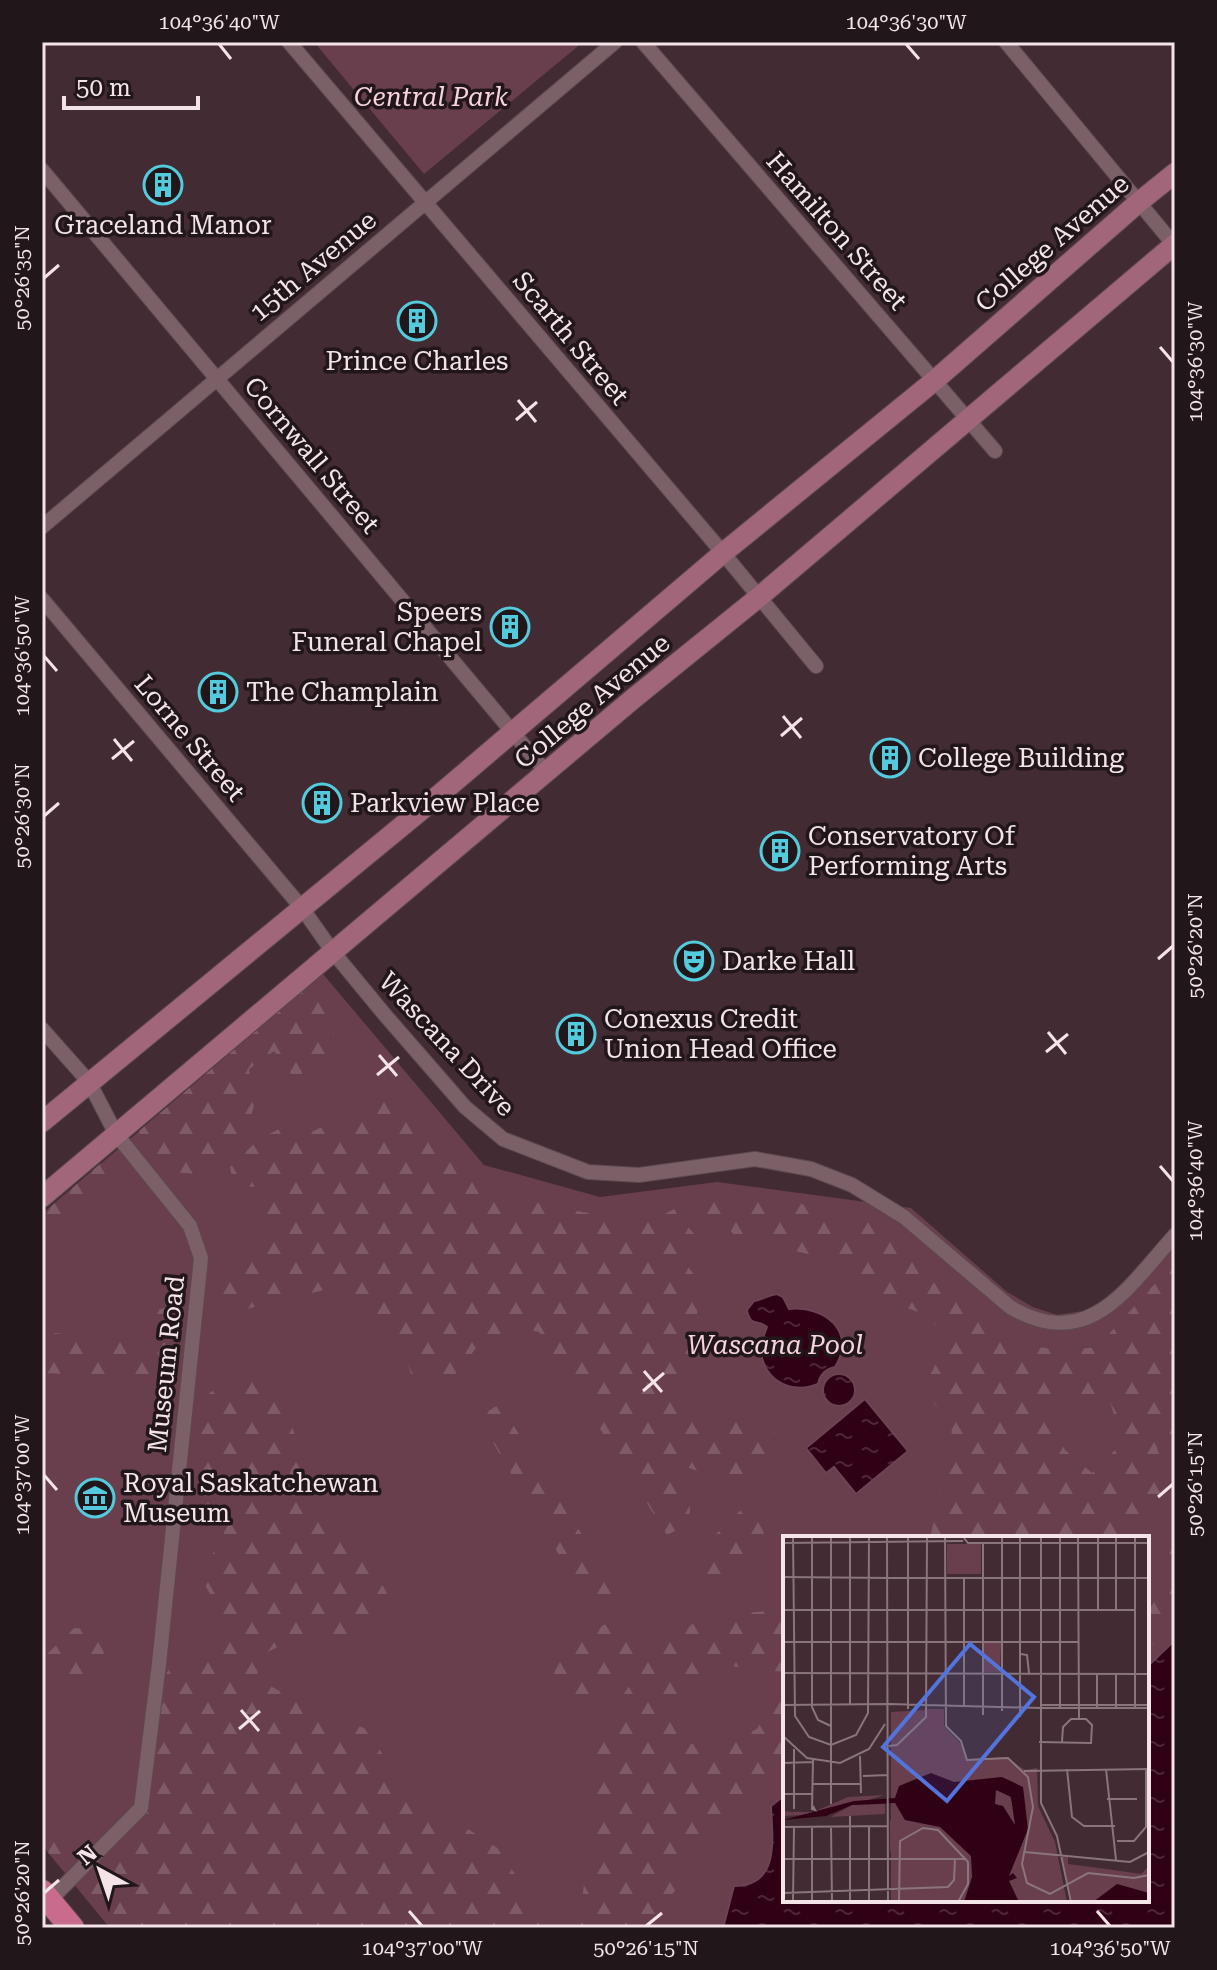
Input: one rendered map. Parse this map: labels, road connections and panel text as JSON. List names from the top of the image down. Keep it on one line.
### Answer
{"streets":{"main road":["College Avenue"],"street":["Hamilton Street","15th Avenue","Scarth Street","Cornwall Street","Lorne Street","Wascana Drive","Museum Road"]},"crossings":[["Hamilton Street","College Avenue"],["College Avenue","Scarth Street"],["College Avenue","Cornwall Street"],["College Avenue","Lorne Street"],["College Avenue","Wascana Drive"],["College Avenue","Museum Road"],["15th Avenue","Scarth Street"],["15th Avenue","Cornwall Street"],["Lorne Street","Wascana Drive"]],"parks":["Central Park","Wascana Pool"],"places":{"building":["Graceland Manor","Prince Charles","Speers Funeral Chapel","The Champlain","College Building","Parkview Place","Conservatory Of Performing Arts","Conexus Credit Union Head Office"],"theatre":["Darke Hall"],"museum":["Royal Saskatchewan Museum"]},"scale_bar":"50 m","north":"top left","coordinates":["104°36'40\"W","104°36'30\"W","50°26'35\"N","104°36'50\"W","50°26'30\"N","50°26'20\"N","104°37'00\"W","50°26'15\"N"]}
